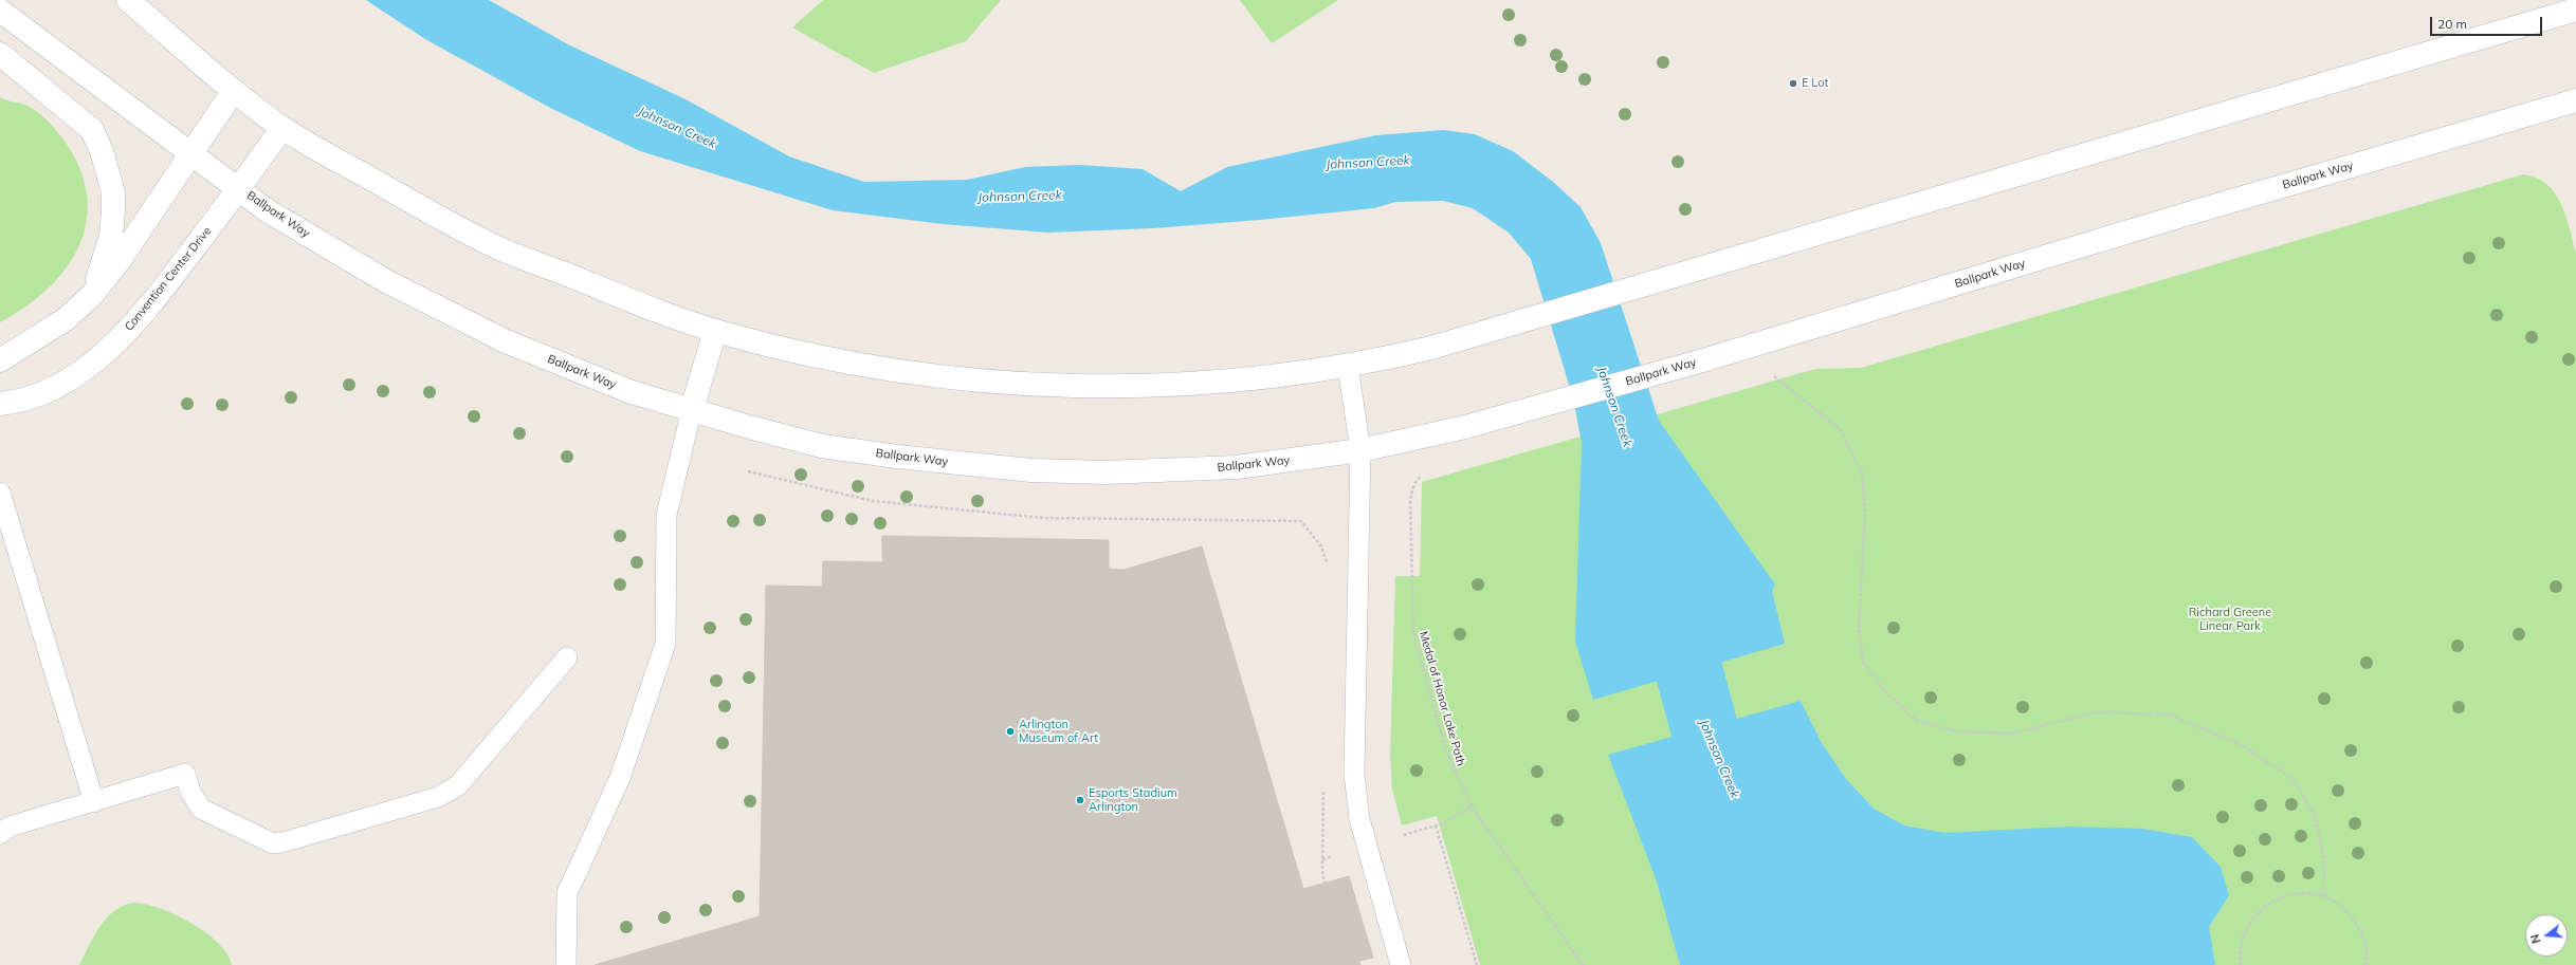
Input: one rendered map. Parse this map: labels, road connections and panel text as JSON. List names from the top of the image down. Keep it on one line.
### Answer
{"streets":{"main road":["Ballpark Way","Convention Center Drive"],"path":["Medal of Honor Lake Path"]},"crossings":[["Ballpark Way","Convention Center Drive"]],"water":["Johnson Creek"],"parks":["Richard Greene Linear Park"],"places":["E Lot","Arlington Museum of Art","Esports Stadium Arlington"],"scale_bar":"20 m","north":"left"}
